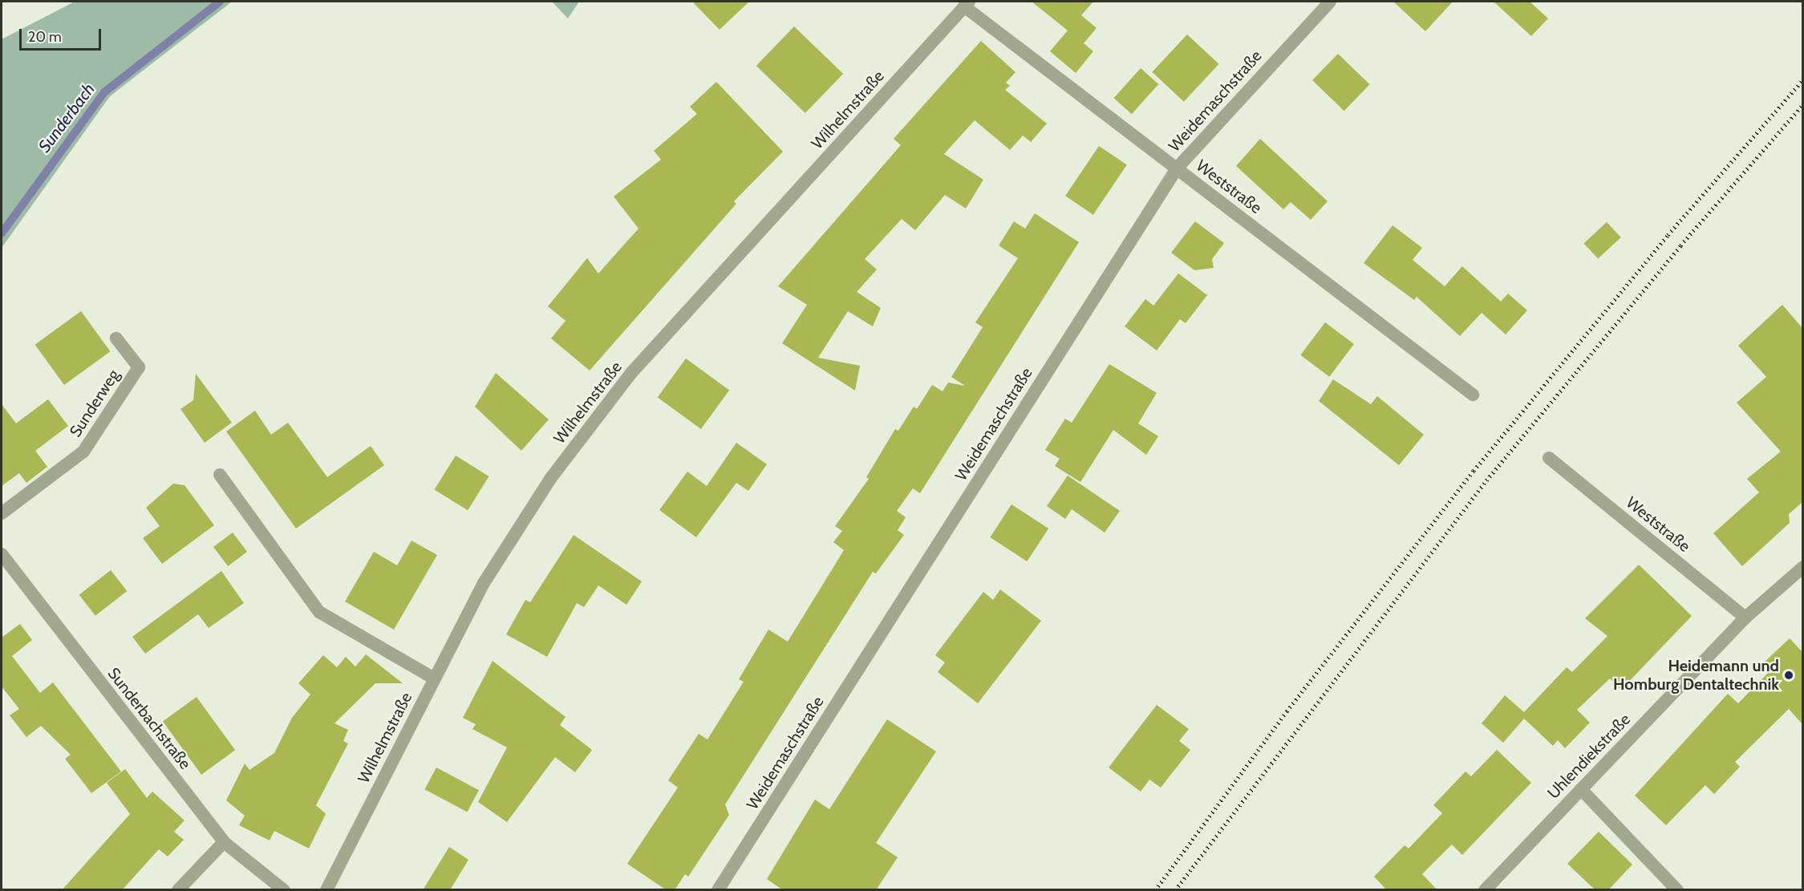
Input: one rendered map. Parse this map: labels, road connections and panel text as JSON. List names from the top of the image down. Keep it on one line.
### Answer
{"streets":{"street":["Weidemaschstraße","Wilhelmstraße","Weststraße","Sunderweg","Sunderbachstraße","Uhlendiekstraße"]},"crossings":[["Weidemaschstraße","Weststraße"],["Wilhelmstraße","Weststraße"],["Weststraße","Uhlendiekstraße"]],"water":["Sunderbach"],"places":["Heidemann und Homburg Dentaltechnik"],"scale_bar":"20 m"}
